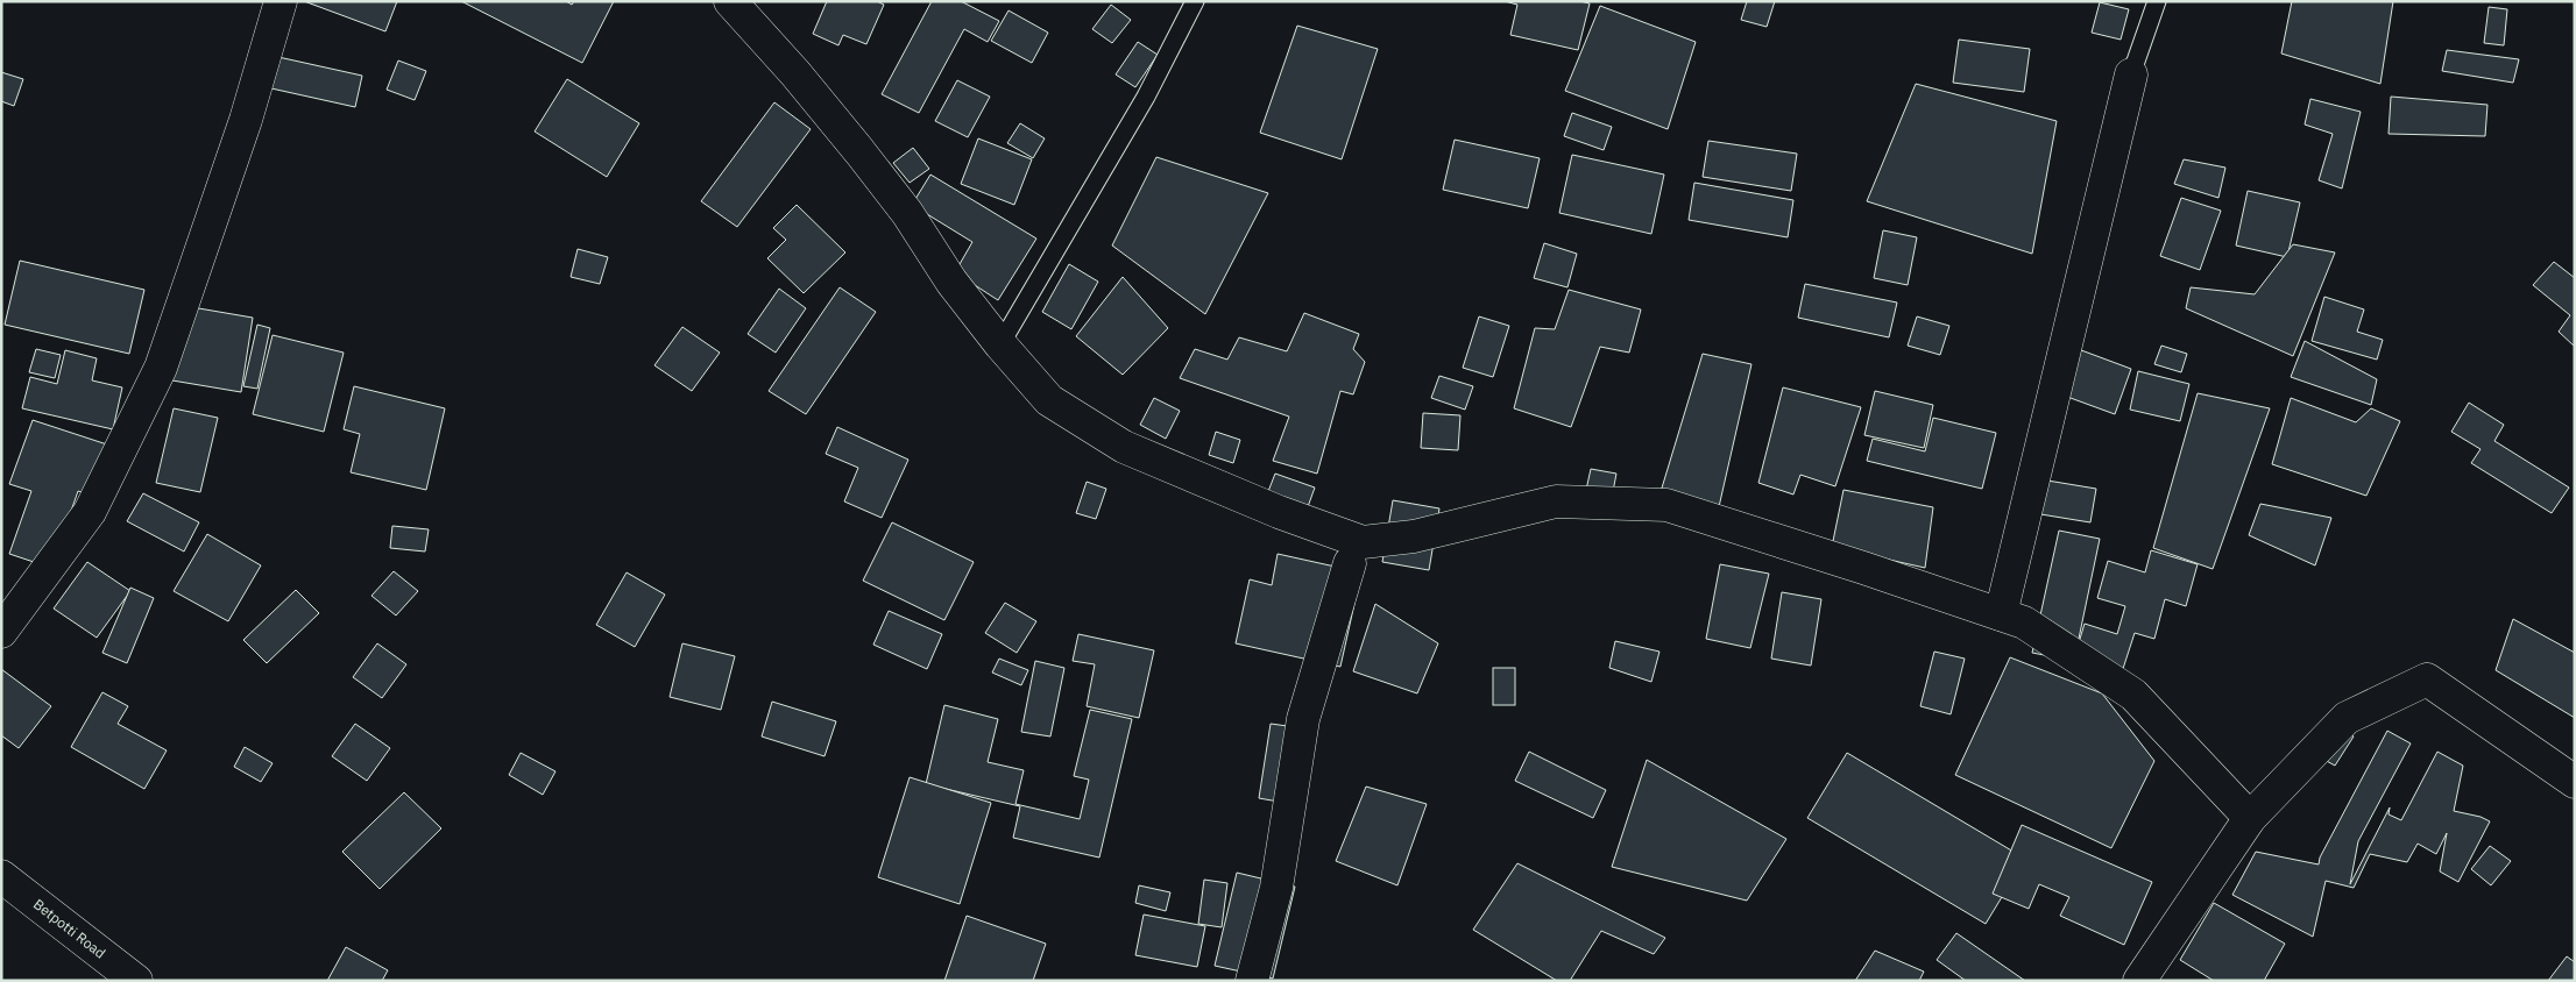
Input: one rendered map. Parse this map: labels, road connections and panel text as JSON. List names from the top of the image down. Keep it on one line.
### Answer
{"streets":{"street":["Betpotti Road"]}}
